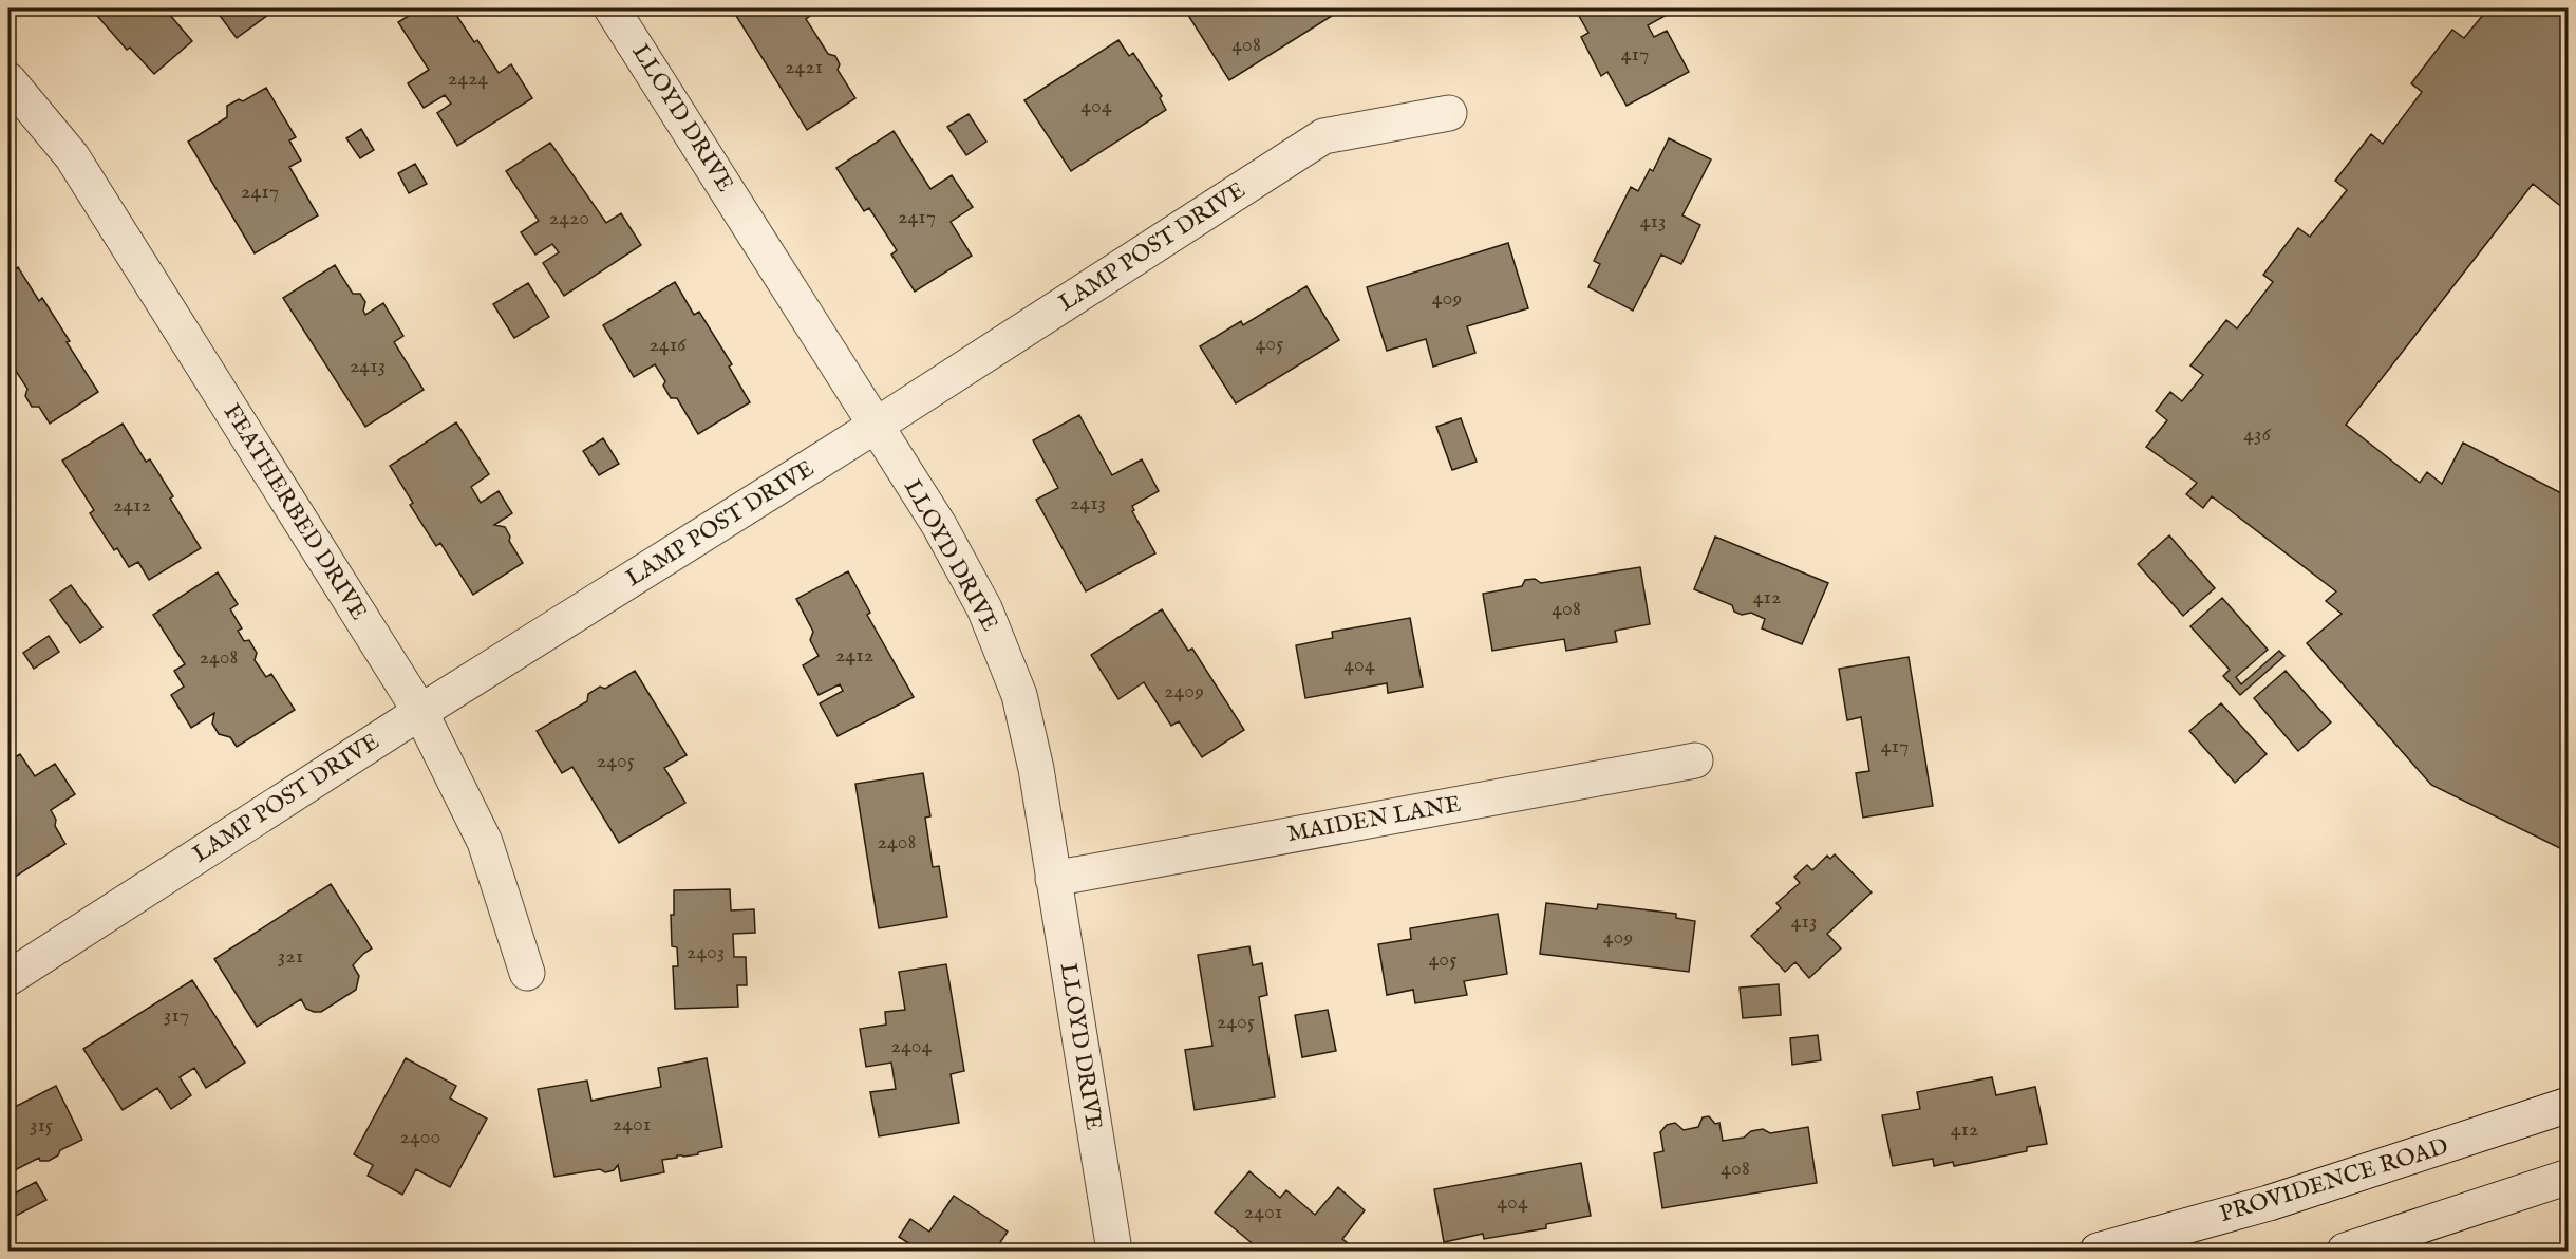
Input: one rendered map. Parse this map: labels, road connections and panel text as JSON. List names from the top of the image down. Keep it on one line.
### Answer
{"streets":{"street":["LLOYD DRIVE","LAMP POST DRIVE","FEATHERBED DRIVE","MAIDEN LANE","PROVIDENCE ROAD"]},"crossings":[["LLOYD DRIVE","LAMP POST DRIVE"],["LLOYD DRIVE","MAIDEN LANE"],["LAMP POST DRIVE","FEATHERBED DRIVE"]],"house_numbers":["408","417","2421","2424","404","2417","2417","2420","413","409","405","2416","2413","436","2413","2412","412","408","2412","2408","404","2409","417","2405","2408","413","409","2403","321","405","317","2405","2404","2401","315","412","2400","408","404","2401"]}
